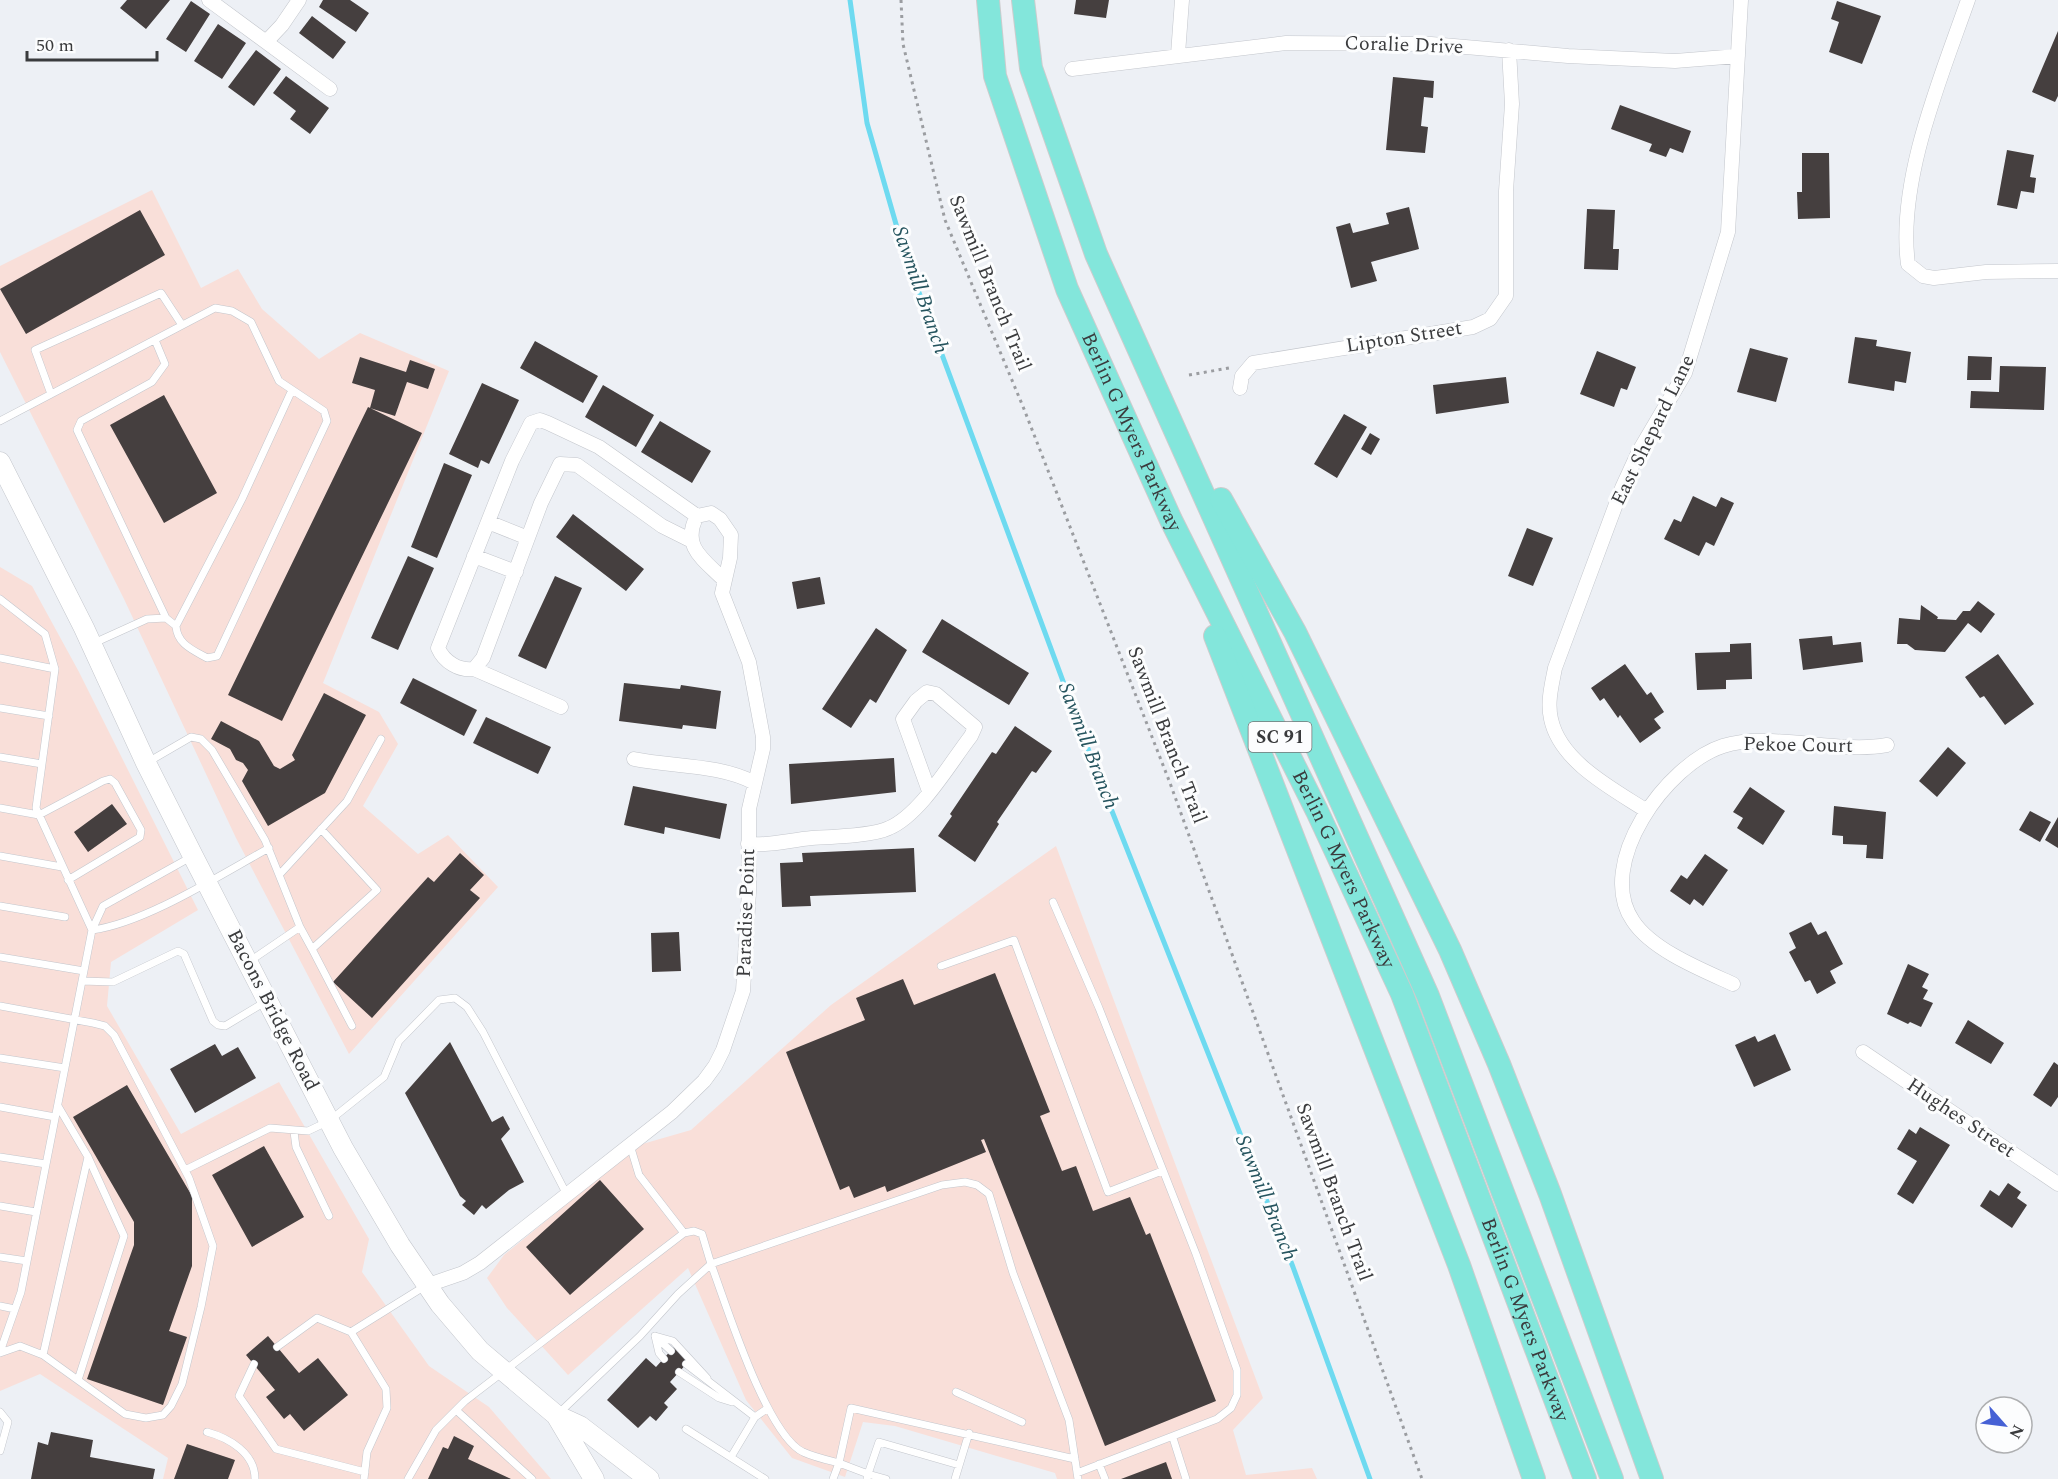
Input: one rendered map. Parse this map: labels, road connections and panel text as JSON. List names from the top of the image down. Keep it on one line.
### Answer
{"streets":{"main road":["Berlin G Myers Parkway","SC 91","Bacons Bridge Road"],"street":["Coralie Drive","Lipton Street","East Shepard Lane","Pekoe Court","Paradise Point","Hughes Street"],"path":["Sawmill Branch Trail"]},"crossings":[["Coralie Drive","Lipton Street"],["Coralie Drive","East Shepard Lane"],["East Shepard Lane","Pekoe Court"],["Paradise Point","Bacons Bridge Road"]],"water":["Sawmill Branch"],"scale_bar":"50 m","north":"bottom right"}
